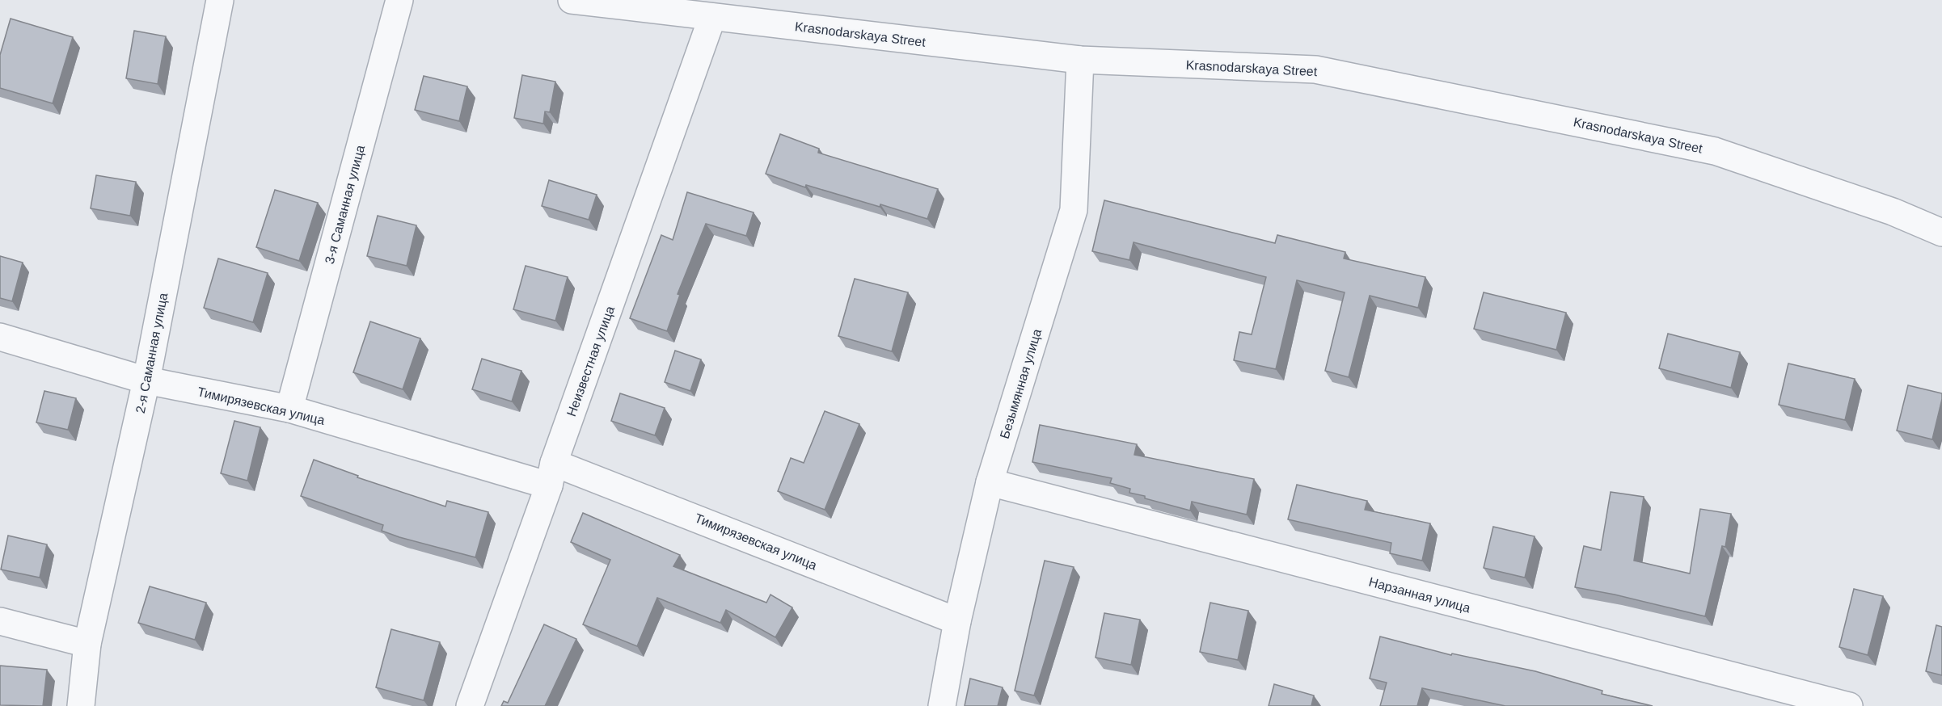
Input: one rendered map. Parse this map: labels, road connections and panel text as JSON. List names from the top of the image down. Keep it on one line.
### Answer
{"streets":{"street":["Krasnodarskaya Street","3-я Саманная улица","2-я Саманная улица","Неизвестная улица","Безымянная улица","Тимирязевская улица","Нарзанная улица"]},"crossings":[["Krasnodarskaya Street","Неизвестная улица"],["Krasnodarskaya Street","Безымянная улица"],["3-я Саманная улица","Тимирязевская улица"],["2-я Саманная улица","Тимирязевская улица"],["Неизвестная улица","Тимирязевская улица"],["Безымянная улица","Тимирязевская улица"],["Безымянная улица","Нарзанная улица"]]}
